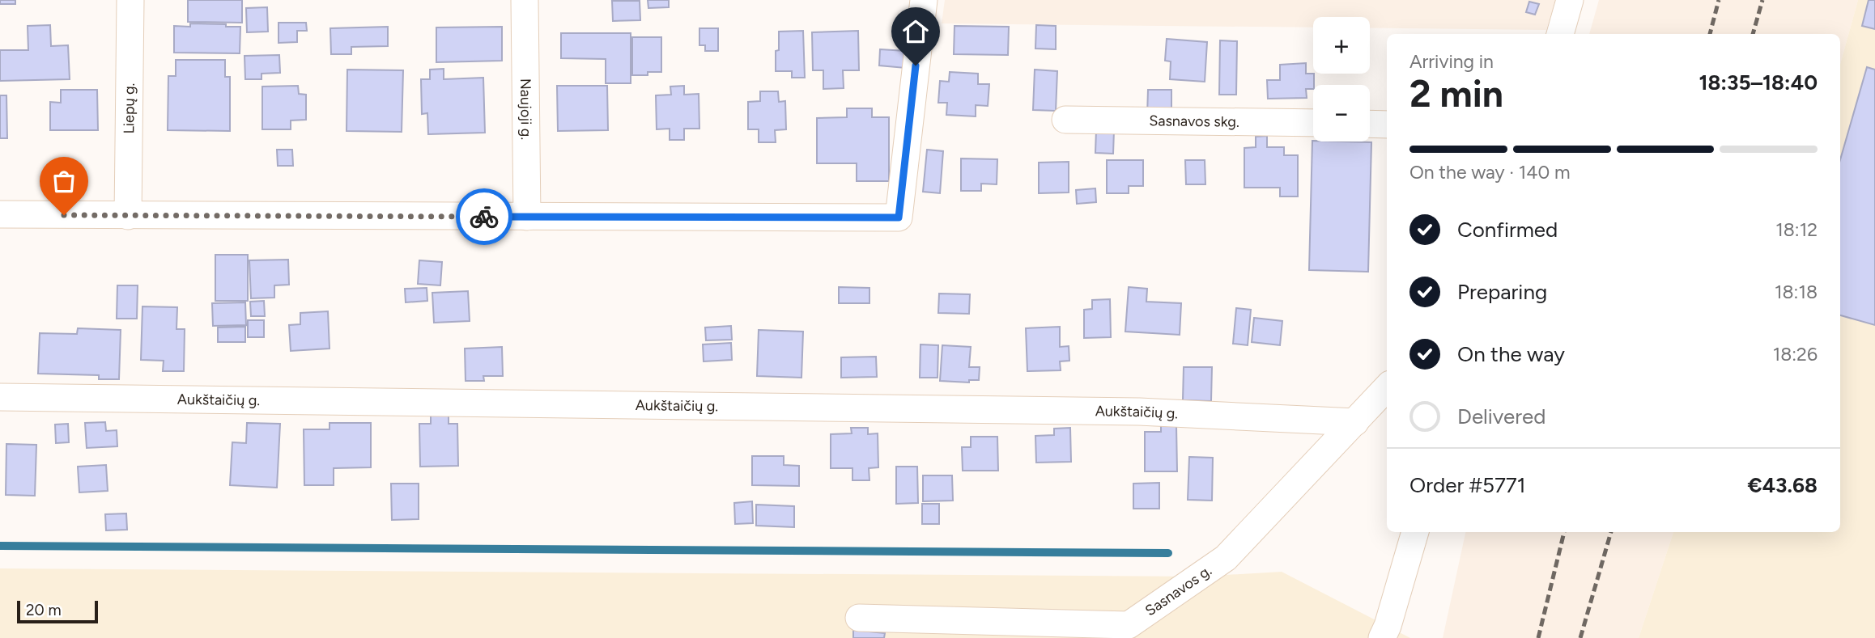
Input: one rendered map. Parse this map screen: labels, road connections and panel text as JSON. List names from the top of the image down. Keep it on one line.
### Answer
{"streets":{"street":["Liepų g.","Naujoji g.","Sasnavos skg.","Aukštaičių g.","Sasnavos g."]},"crossings":[["Aukštaičių g.","Sasnavos g."]],"scale_bar":"20 m","page":{"map_buttons":["+","−"],"heading":["2 min","Arriving in","18:35–18:40"],"panel":["Order #5771","€43.68"],"bar":"On the way · 140 m","list":[["Confirmed","18:12"],["Preparing","18:18"],["On the way","18:26"],"Delivered"],"scale":"20 m"}}
